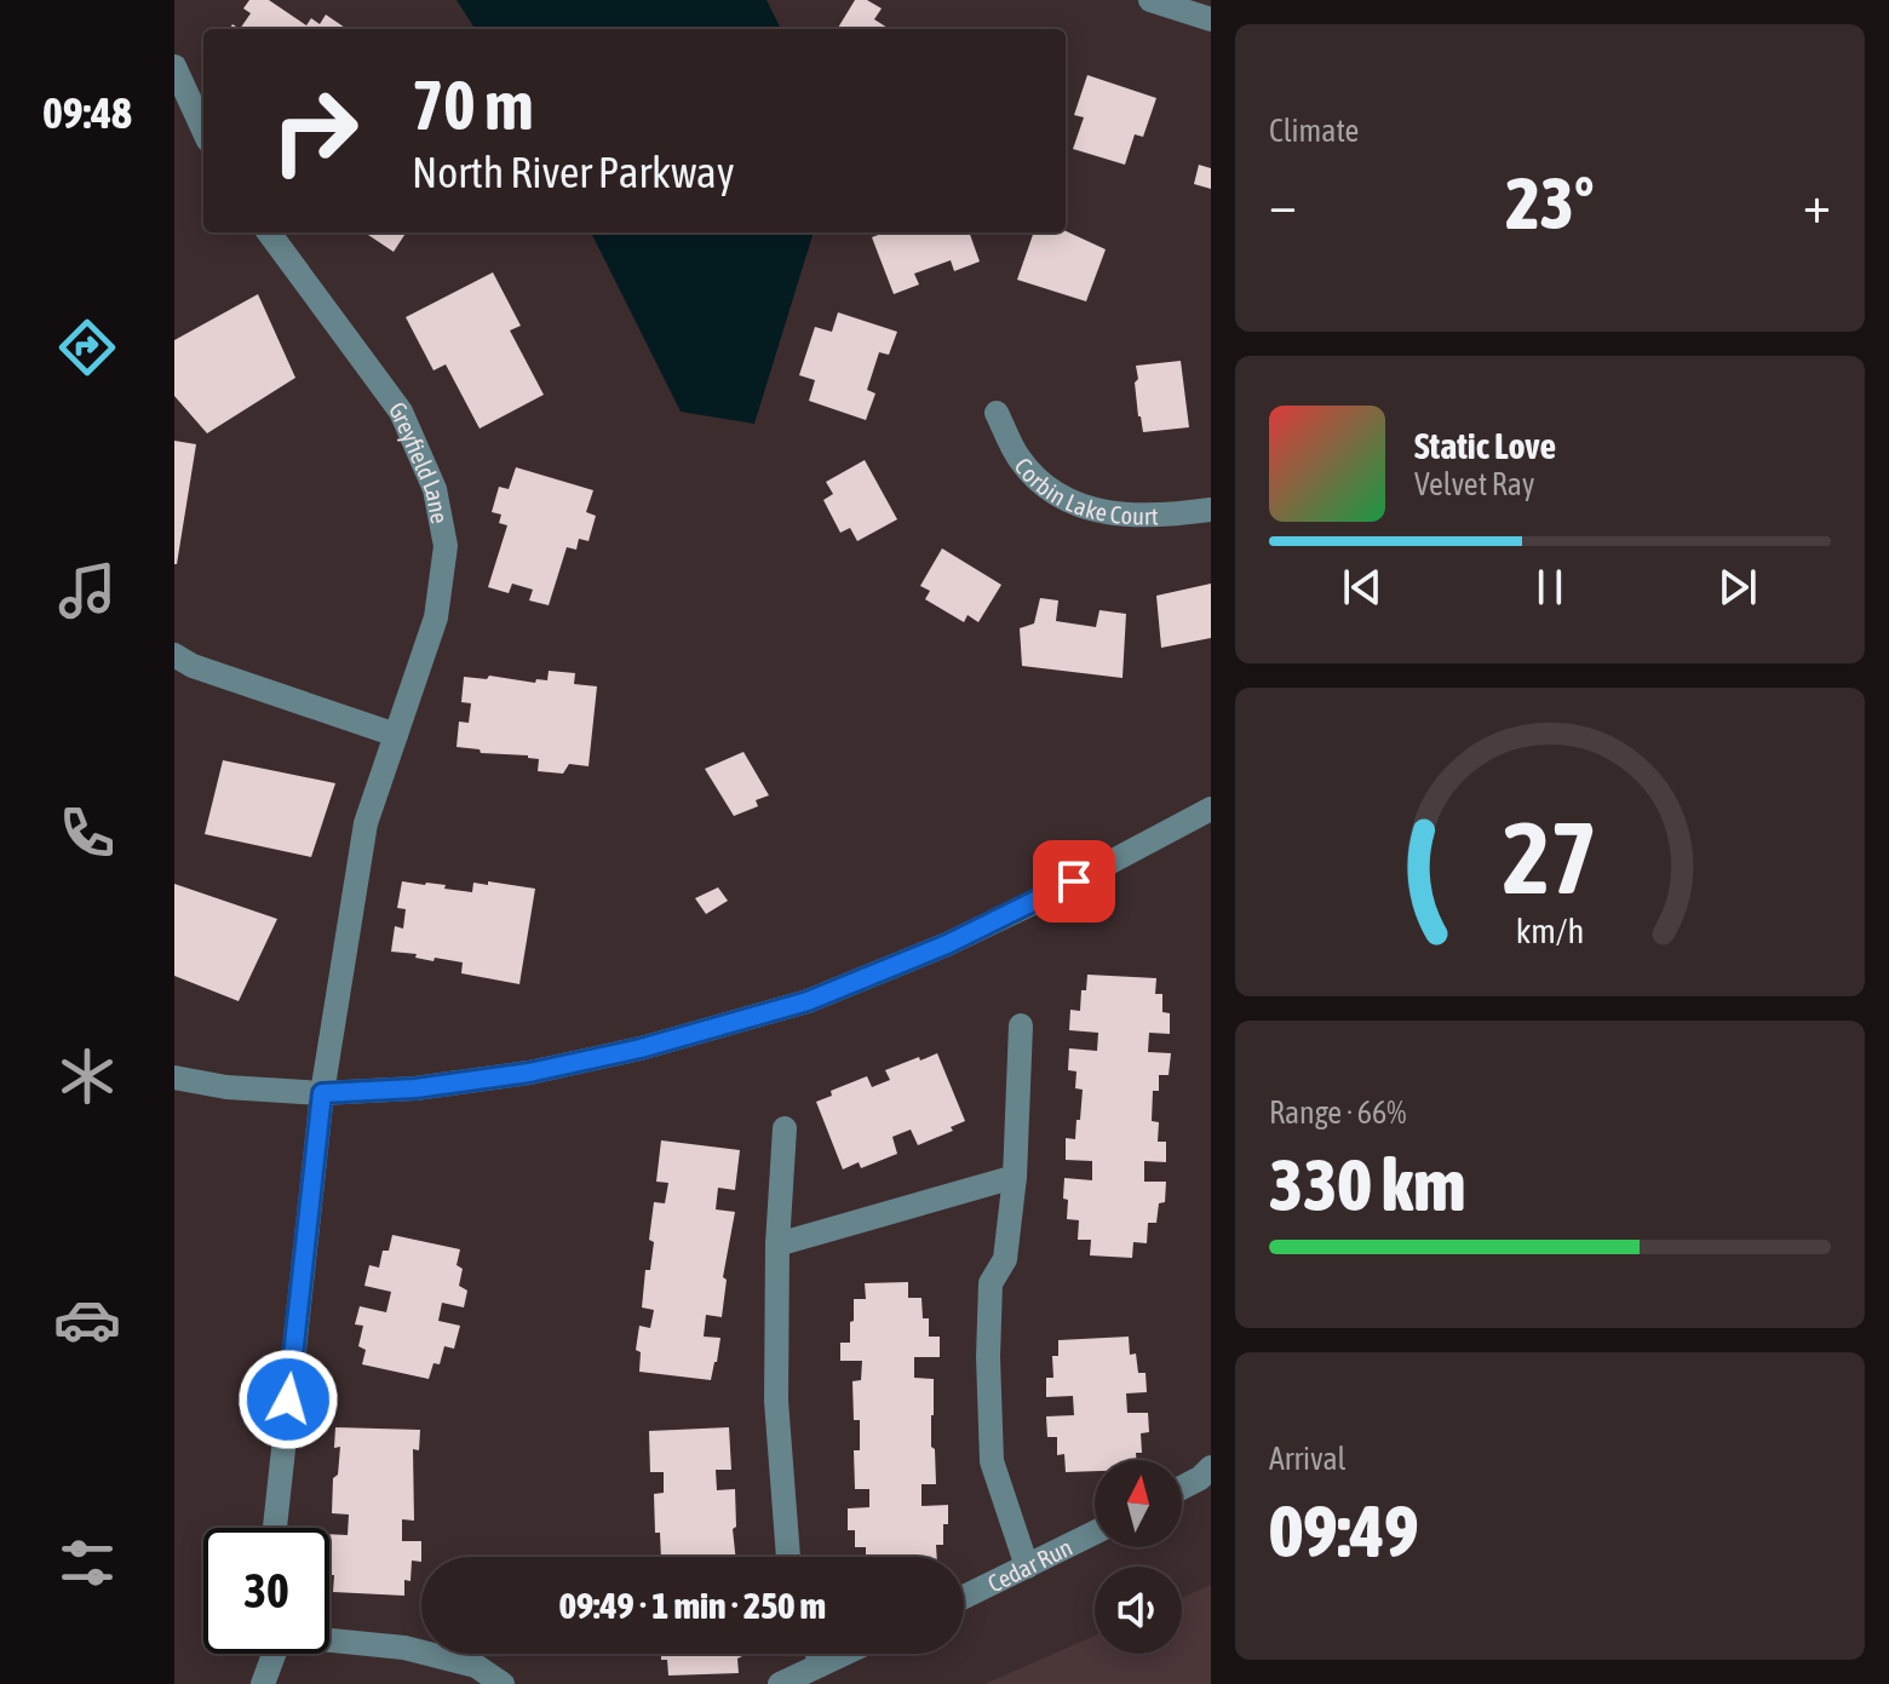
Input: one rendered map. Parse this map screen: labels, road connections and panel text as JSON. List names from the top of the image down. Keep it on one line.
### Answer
{"streets":{"street":["Greyfield Lane","Corbin Lake Court","Cedar Run"]},"north":"top","page":{"tabs":"09:48","tile":["Climate",["Range · 66%","330 km"],["Arrival","09:49"]],"turn":["70 m","North River Parkway"],"heat":["−","23°","+"],"song":["Static Love","Velvet Ray"],"limit":"30","trip":"09:49 · 1 min · 250 m","gauge":["27","km/h"]}}
